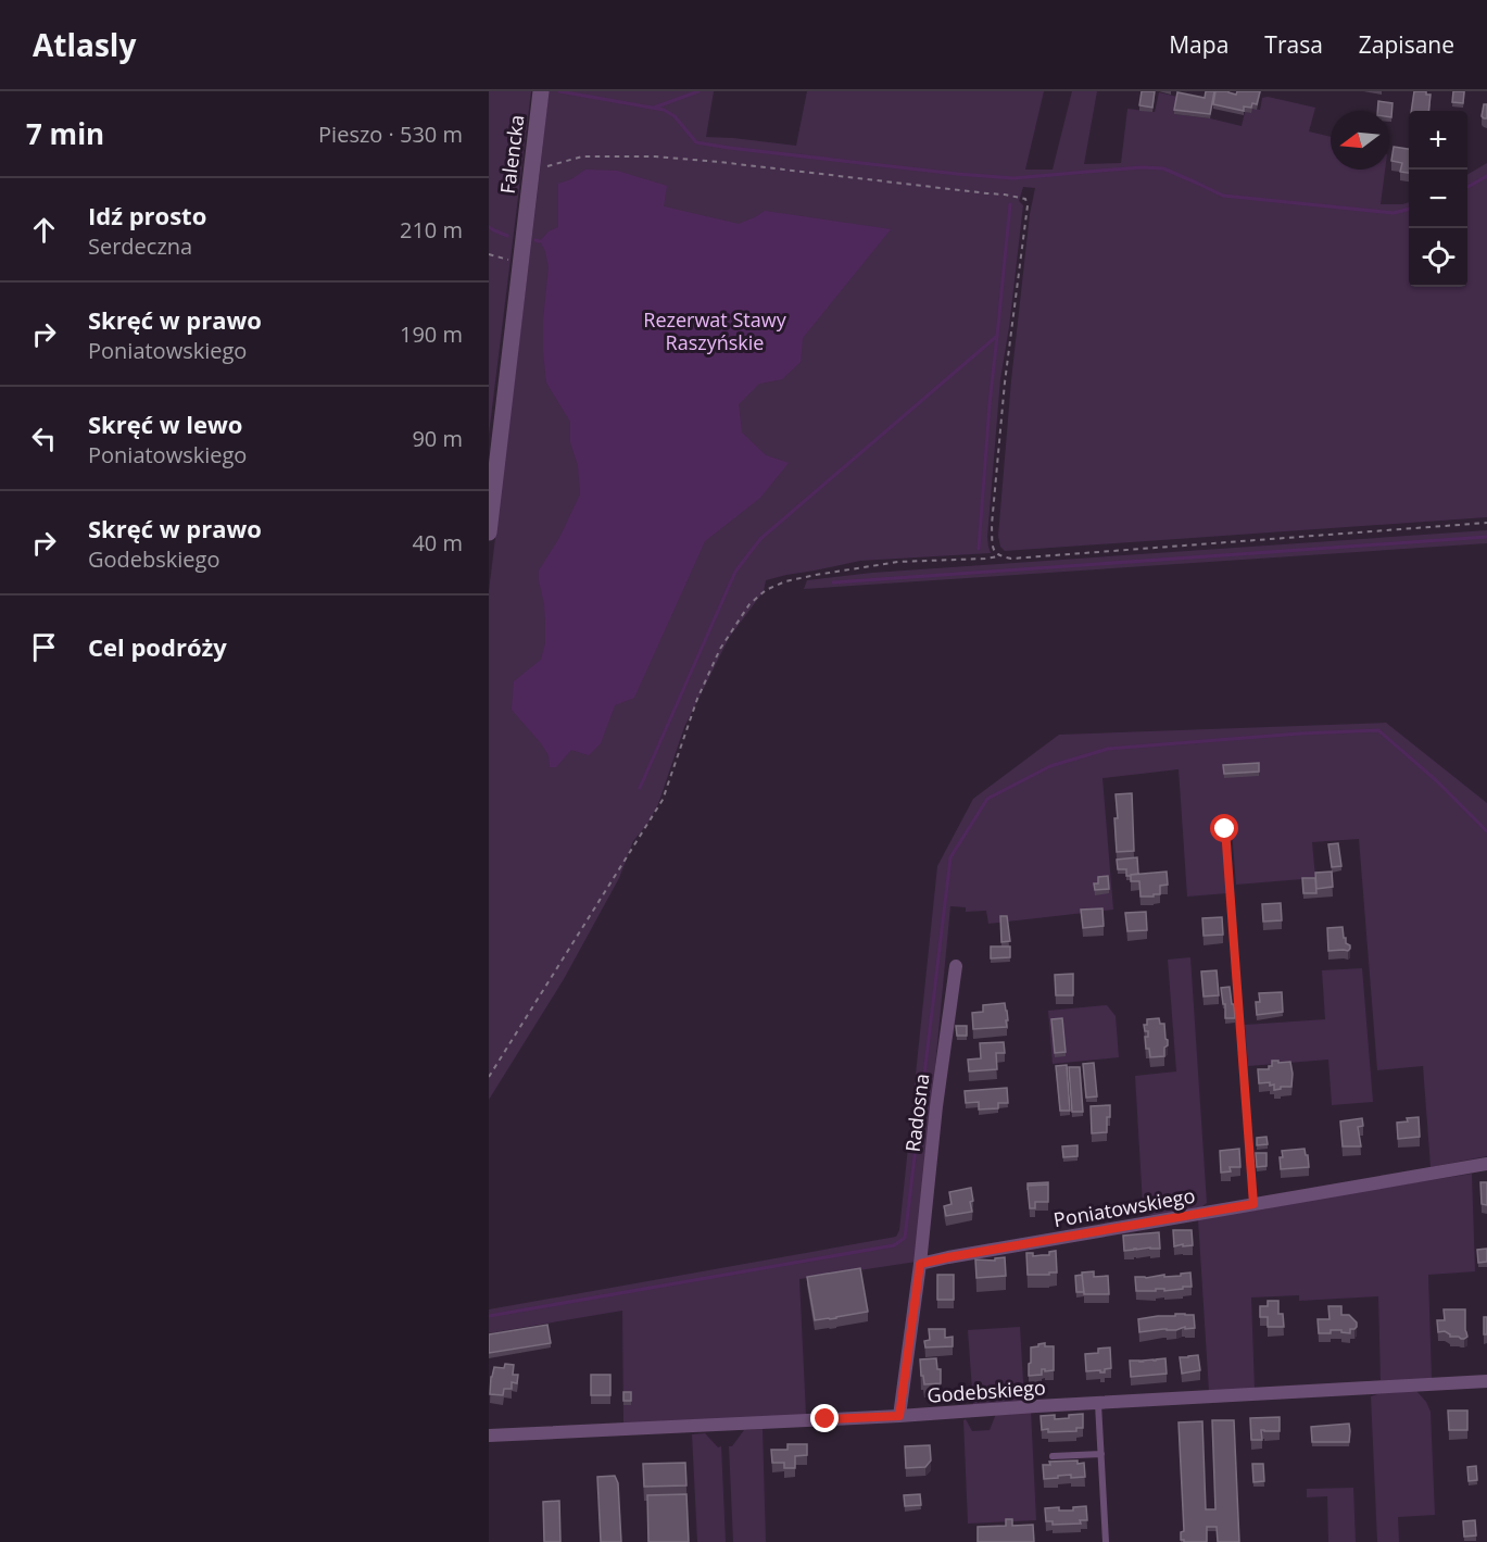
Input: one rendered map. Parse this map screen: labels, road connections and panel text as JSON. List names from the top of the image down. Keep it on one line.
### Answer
{"streets":{"street":["Falencka","Radosna","Poniatowskiego","Godebskiego"]},"crossings":[["Radosna","Poniatowskiego"]],"parks":["Rezerwat Stawy Raszyńskie"],"north":"left","page":{"header":"Atlasly","nav":["Mapa","Trasa","Zapisane"],"heading":["7 min","Pieszo · 530 m"],"map_buttons":["+","−"],"list":[["Idź prosto","Serdeczna","210 m"],["Skręć w prawo","Poniatowskiego","190 m"],["Skręć w lewo","Poniatowskiego","90 m"],["Skręć w prawo","Godebskiego","40 m"],"Cel podróży"]}}
